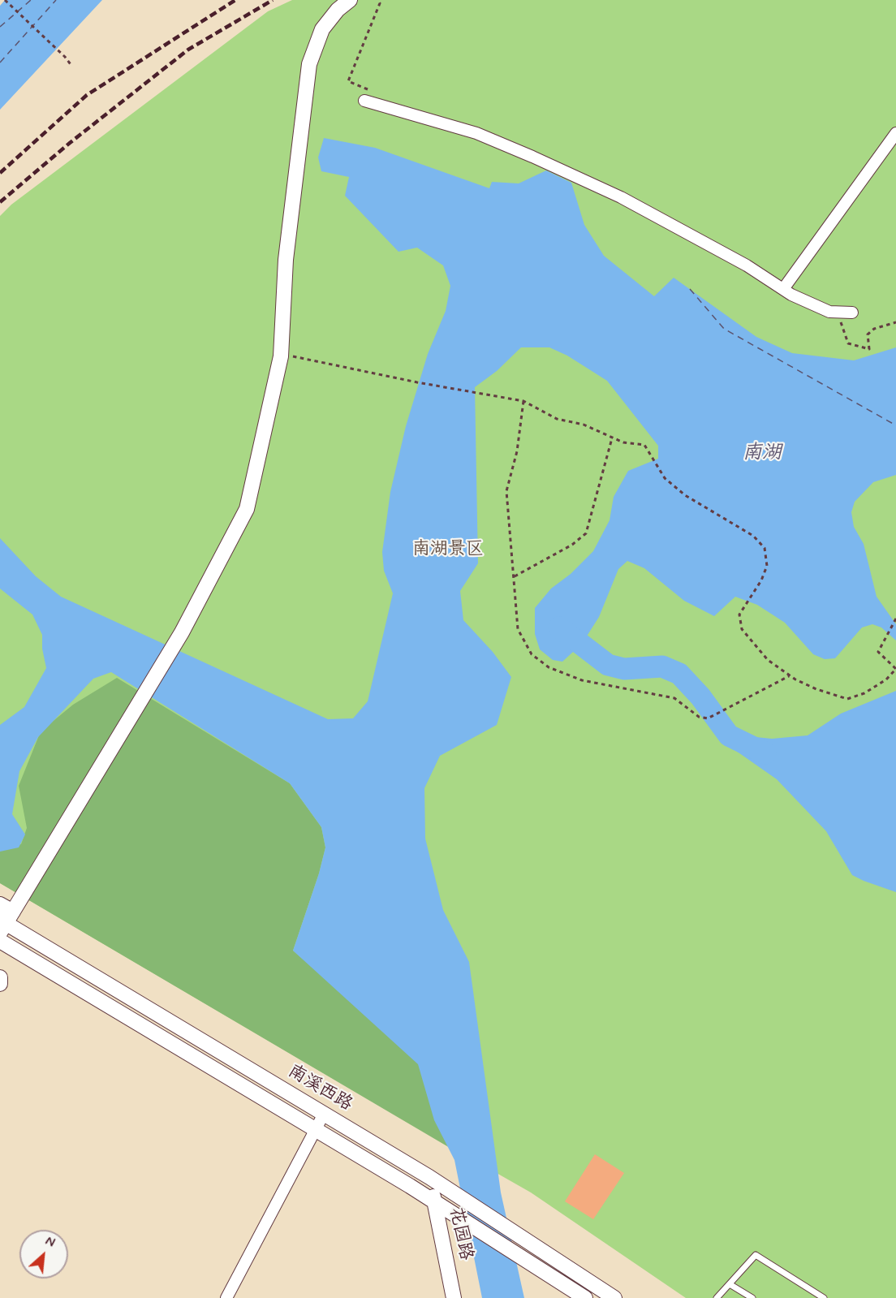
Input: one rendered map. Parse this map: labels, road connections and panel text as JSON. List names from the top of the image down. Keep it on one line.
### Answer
{"streets":{"main road":["南溪西路","花园路"]},"crossings":[["南溪西路","花园路"]],"water":["南湖"],"parks":["南湖景区"],"north":"top right"}
